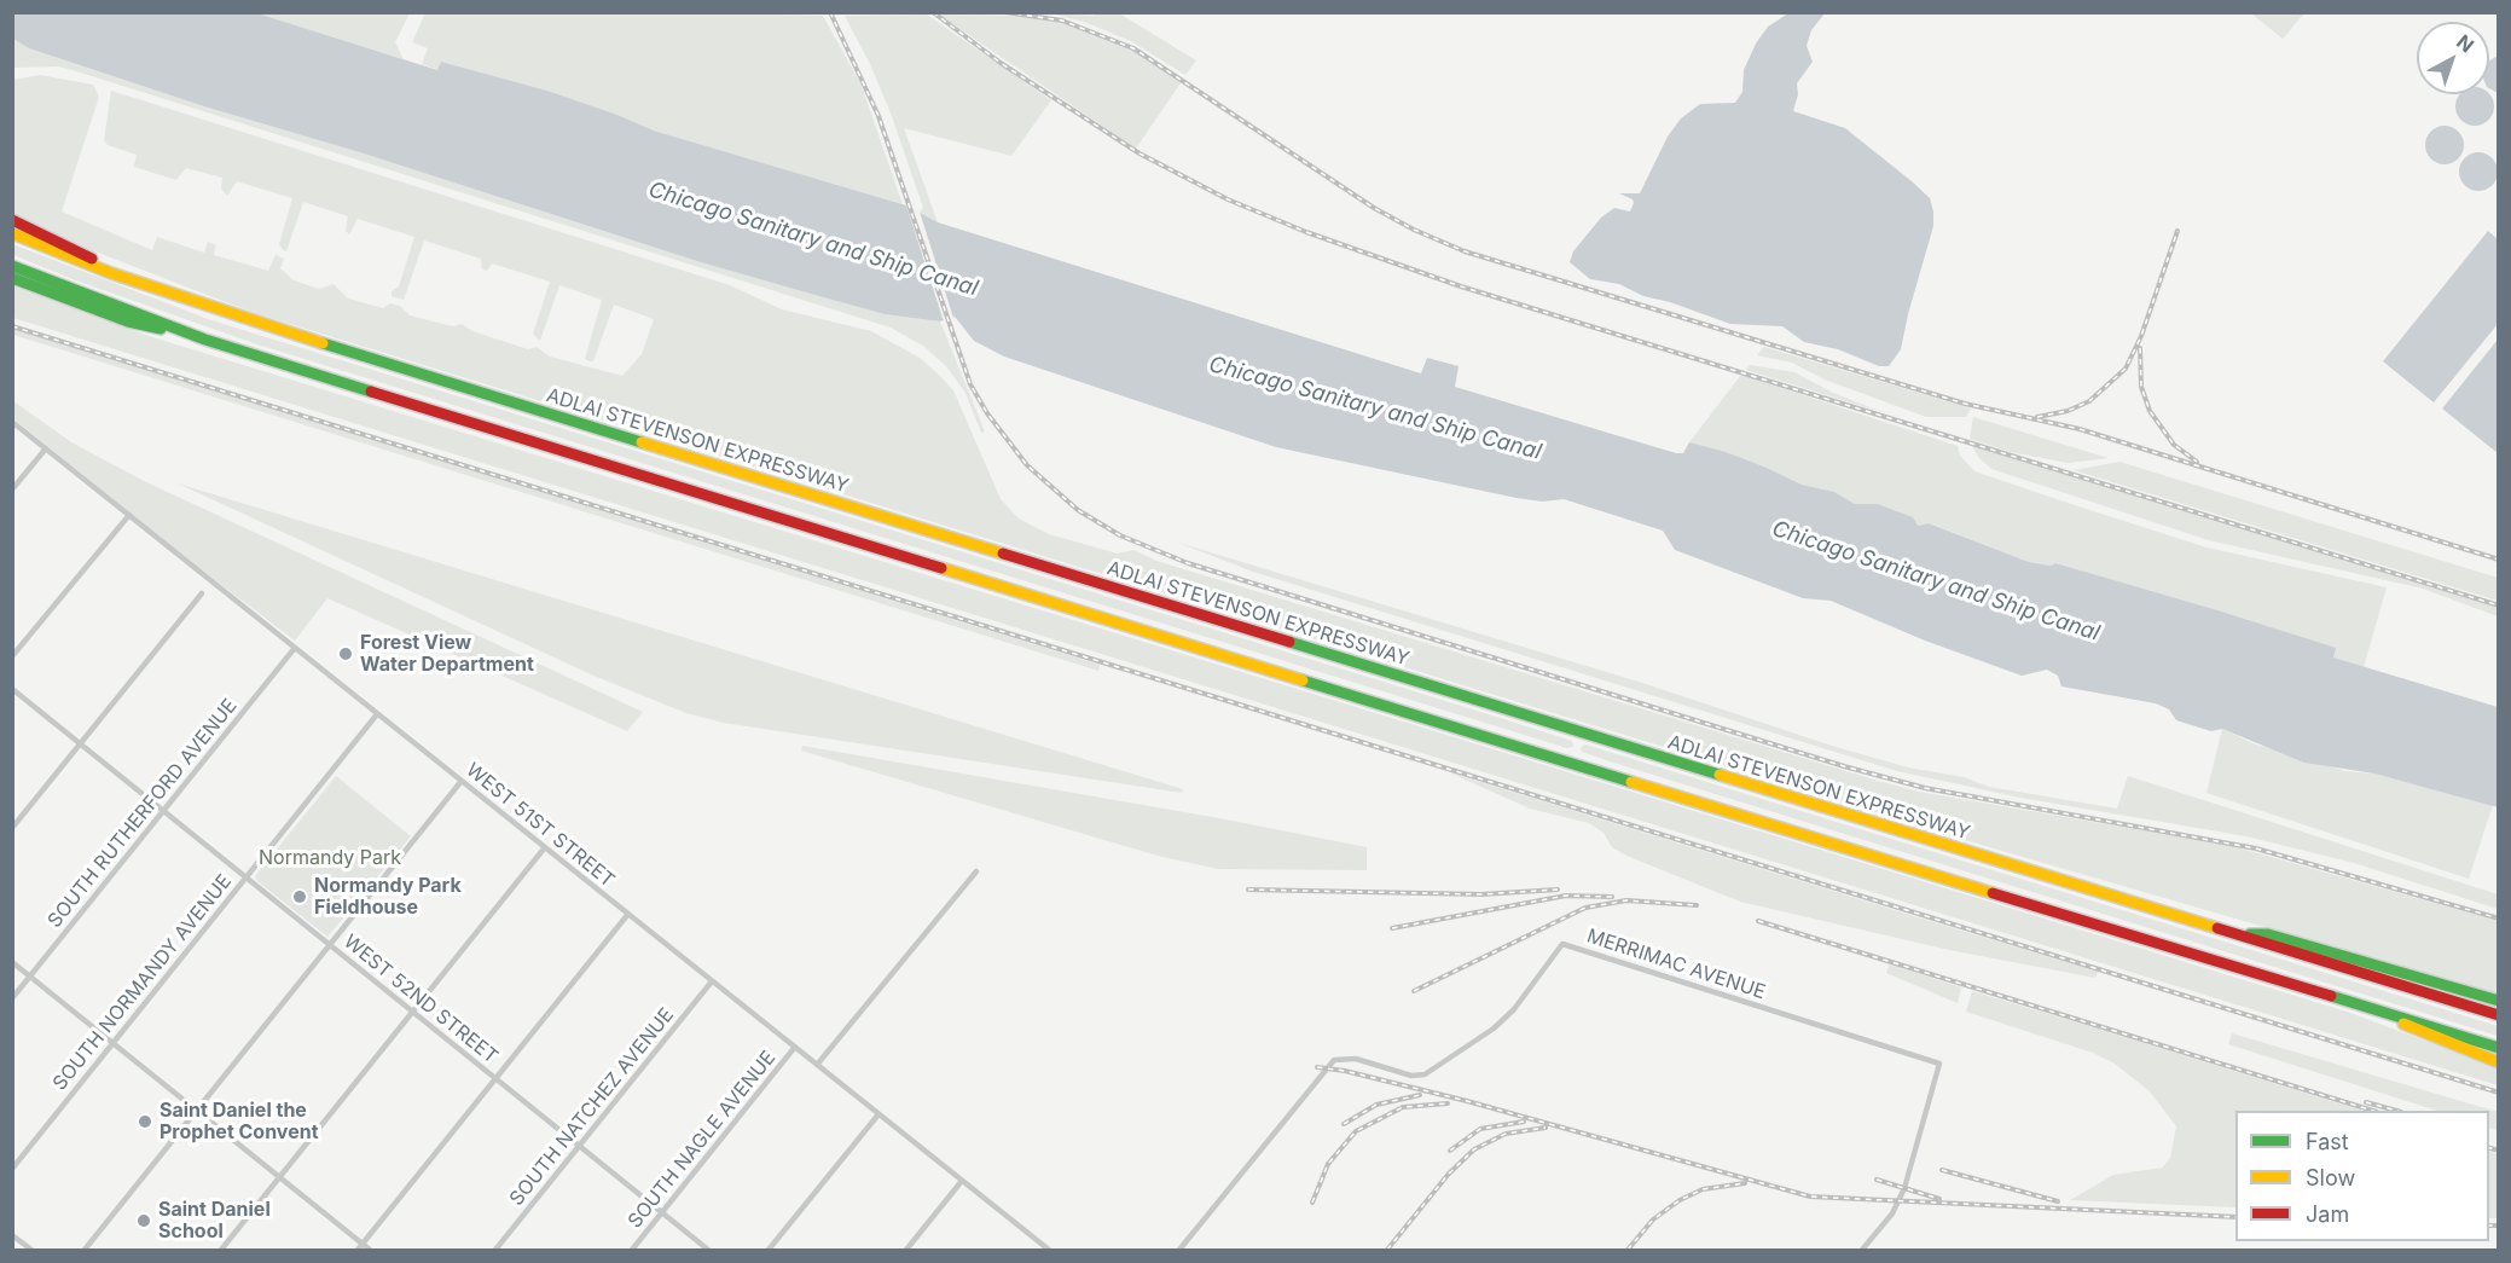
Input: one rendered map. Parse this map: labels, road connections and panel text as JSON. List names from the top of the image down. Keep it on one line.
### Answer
{"streets":{"highway":["ADLAI STEVENSON EXPRESSWAY"],"street":["SOUTH RUTHERFORD AVENUE","WEST 51ST STREET","MERRIMAC AVENUE","SOUTH NORMANDY AVENUE","WEST 52ND STREET","SOUTH NATCHEZ AVENUE","SOUTH NAGLE AVENUE"]},"crossings":[["SOUTH RUTHERFORD AVENUE","WEST 51ST STREET"],["SOUTH RUTHERFORD AVENUE","WEST 52ND STREET"],["WEST 51ST STREET","SOUTH NORMANDY AVENUE"],["WEST 51ST STREET","SOUTH NATCHEZ AVENUE"],["WEST 51ST STREET","SOUTH NAGLE AVENUE"],["SOUTH NORMANDY AVENUE","WEST 52ND STREET"],["WEST 52ND STREET","SOUTH NATCHEZ AVENUE"],["WEST 52ND STREET","SOUTH NAGLE AVENUE"]],"water":["Chicago Sanitary and Ship Canal"],"parks":["Normandy Park"],"places":["Forest View Water Department","Normandy Park Fieldhouse","Saint Daniel the Prophet Convent","Saint Daniel School"],"legend":["Fast","Slow","Jam"],"north":"top right"}
